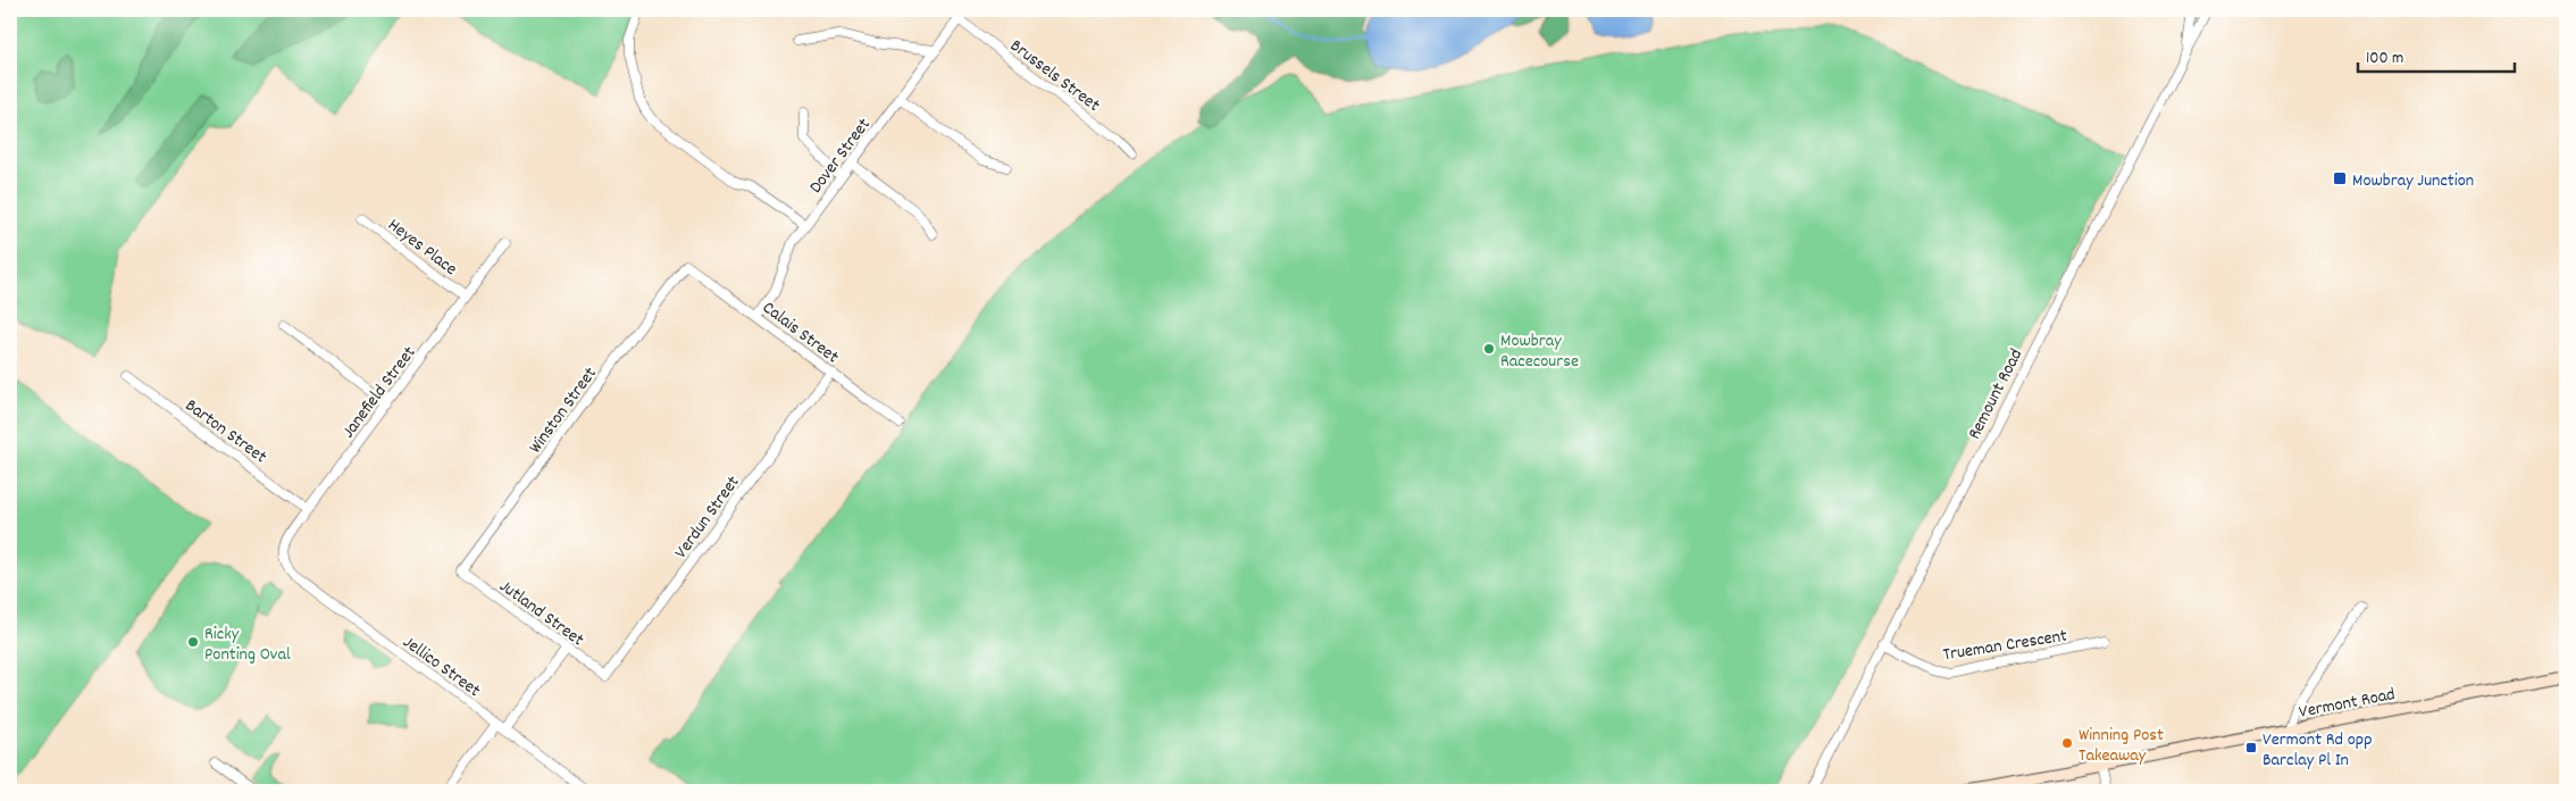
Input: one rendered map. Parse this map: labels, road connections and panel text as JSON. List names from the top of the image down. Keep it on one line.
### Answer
{"streets":{"street":["Brussels Street","Dover Street","Heyes Place","Calais Street","Janefield Street","Remount Road","Winston Street","Barton Street","Verdun Street","Jutland Street","Trueman Crescent","Jellico Street","Vermont Road"]},"crossings":[["Brussels Street","Dover Street"],["Dover Street","Calais Street"],["Heyes Place","Janefield Street"],["Calais Street","Winston Street"],["Calais Street","Verdun Street"],["Janefield Street","Barton Street"],["Janefield Street","Jellico Street"],["Remount Road","Trueman Crescent"],["Winston Street","Jutland Street"],["Verdun Street","Jutland Street"]],"places":{"transit":["Mowbray Junction","Vermont Rd opp Barclay Pl In"],"other":["Mowbray Racecourse","Ricky Ponting Oval","Winning Post Takeaway"]},"scale_bar":"100 m"}
